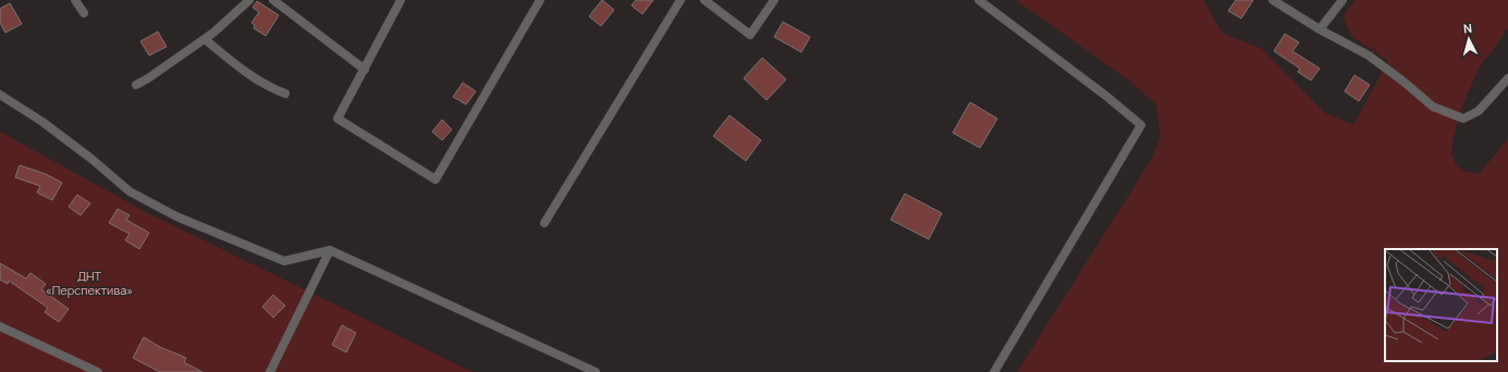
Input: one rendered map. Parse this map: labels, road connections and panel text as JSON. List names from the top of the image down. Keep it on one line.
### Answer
{"parks":["ДНТ «Перспектива»"],"north":"top"}
